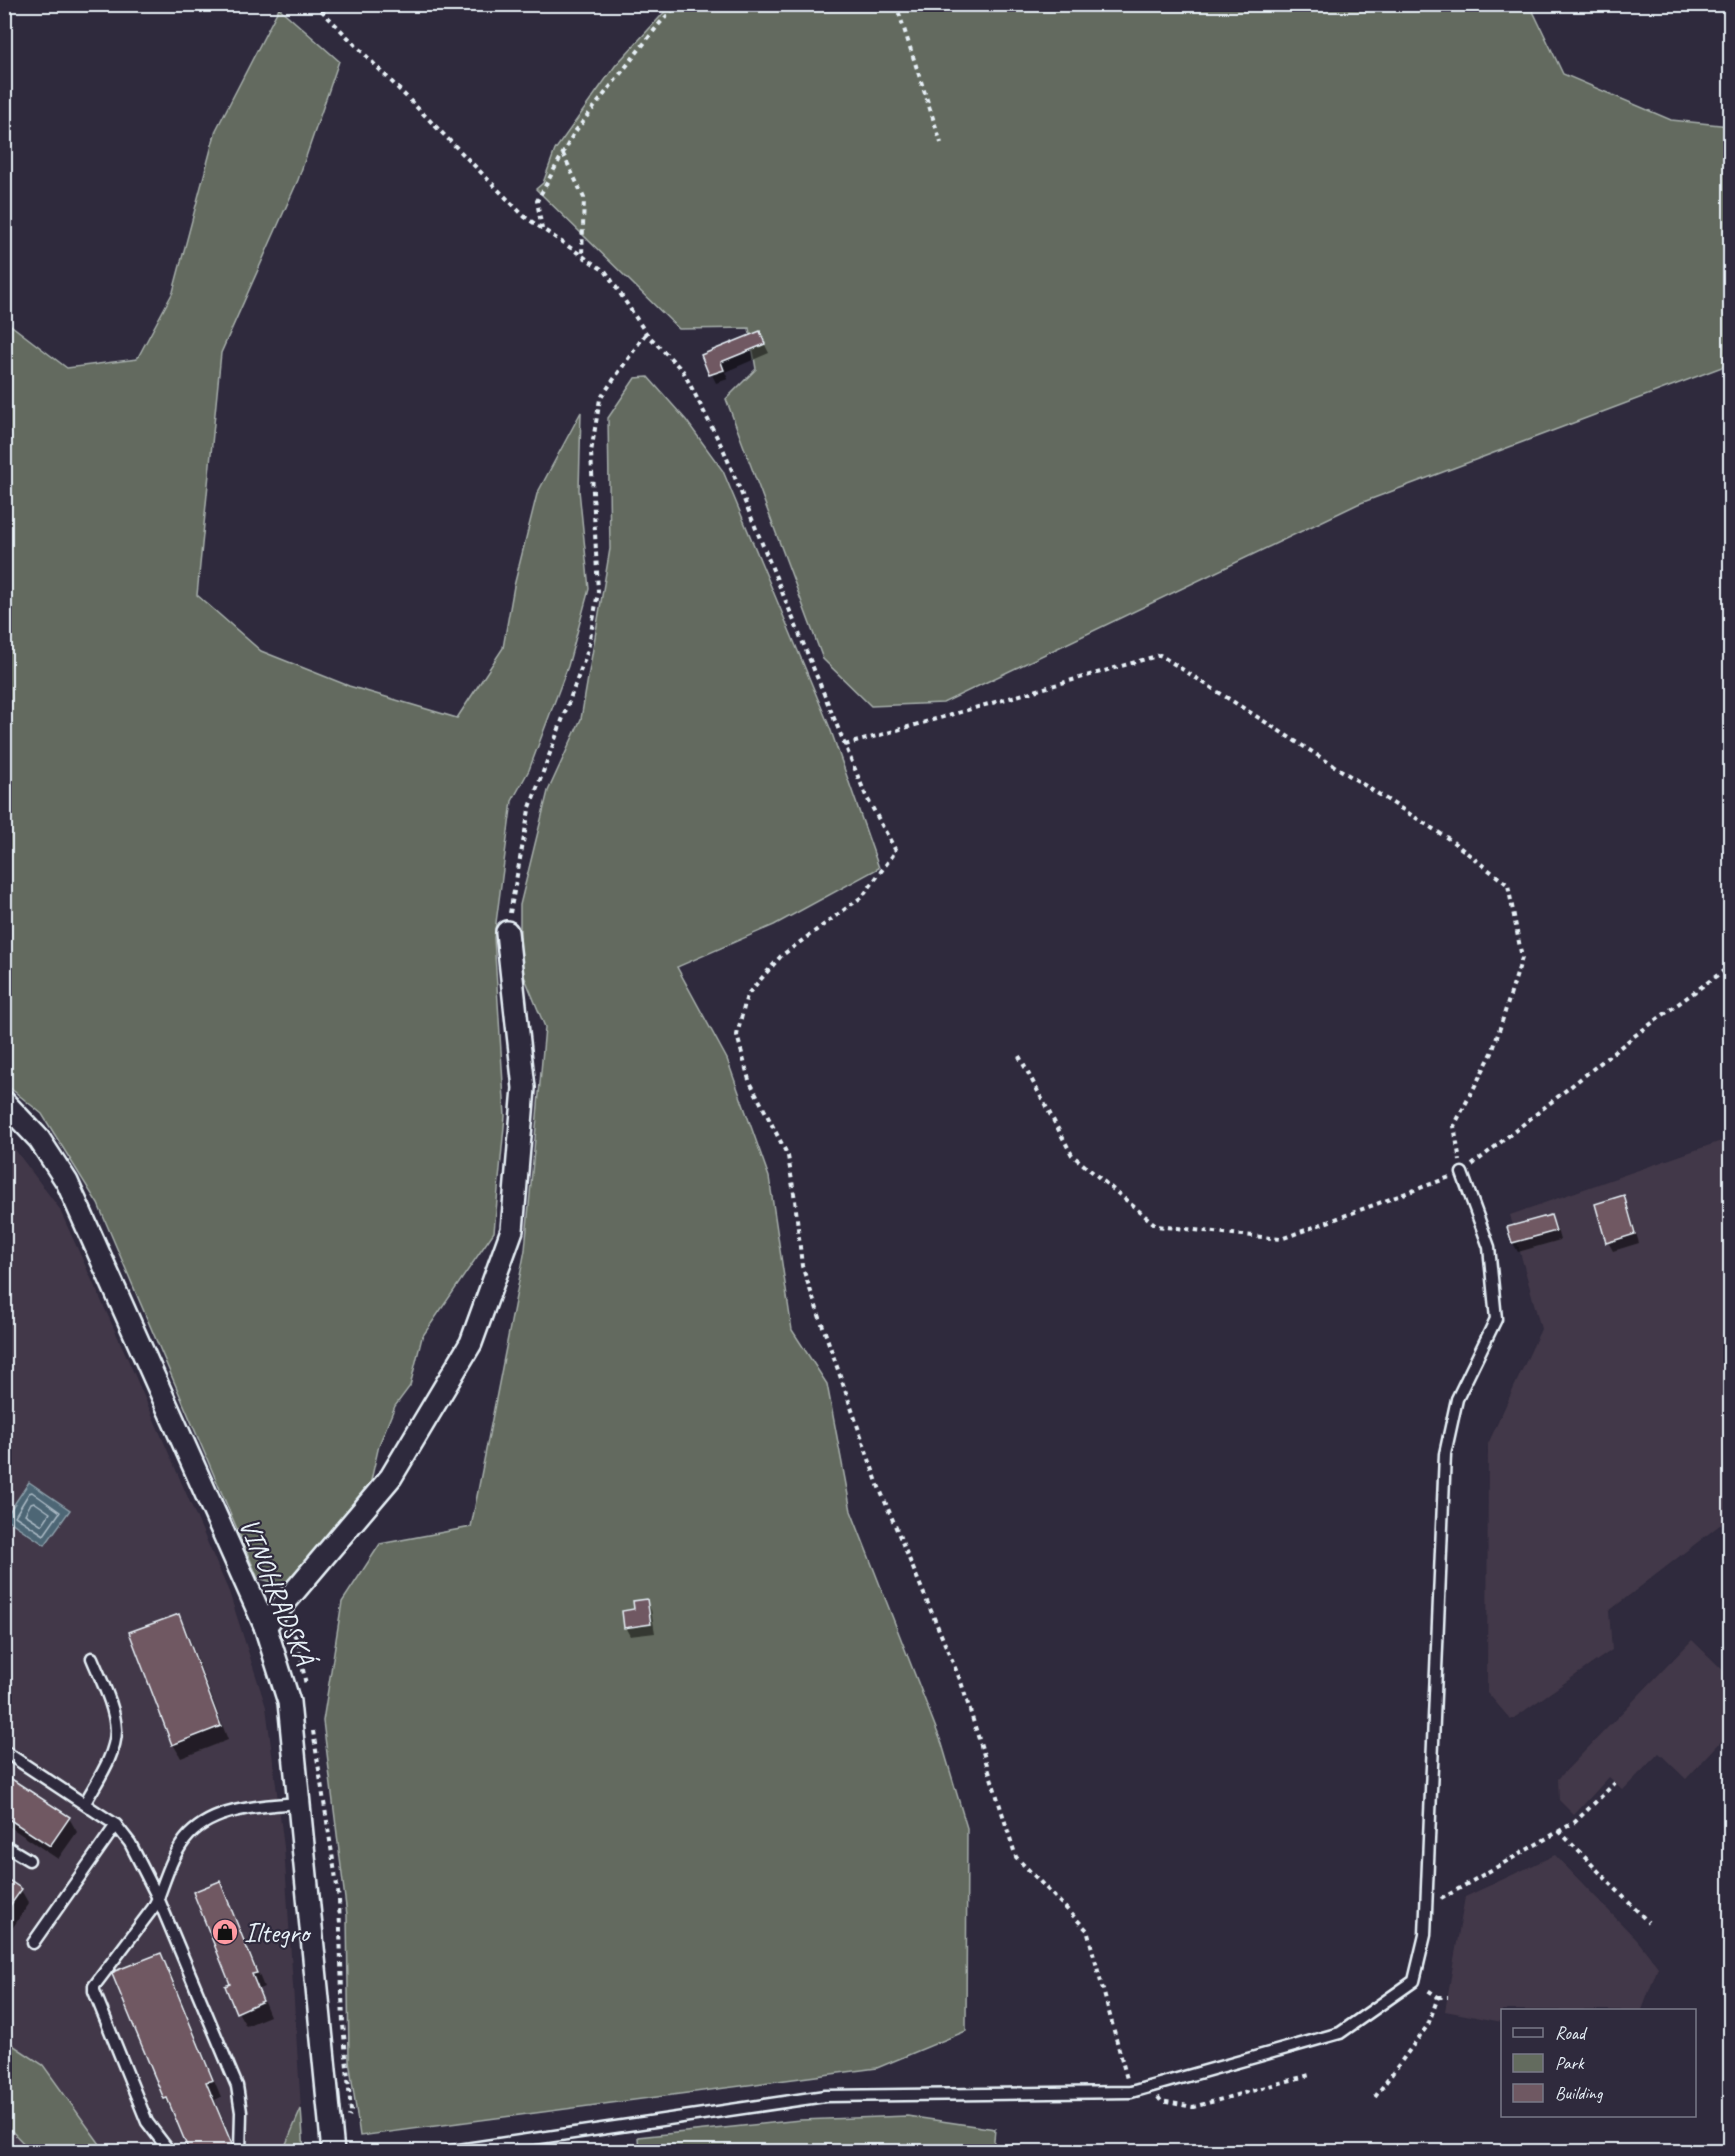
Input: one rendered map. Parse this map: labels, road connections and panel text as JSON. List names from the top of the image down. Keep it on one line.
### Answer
{"streets":{"street":["VINOHRADSKÁ"]},"places":{"shop":["Iltegro"]},"legend":["Road","Park","Building"]}
